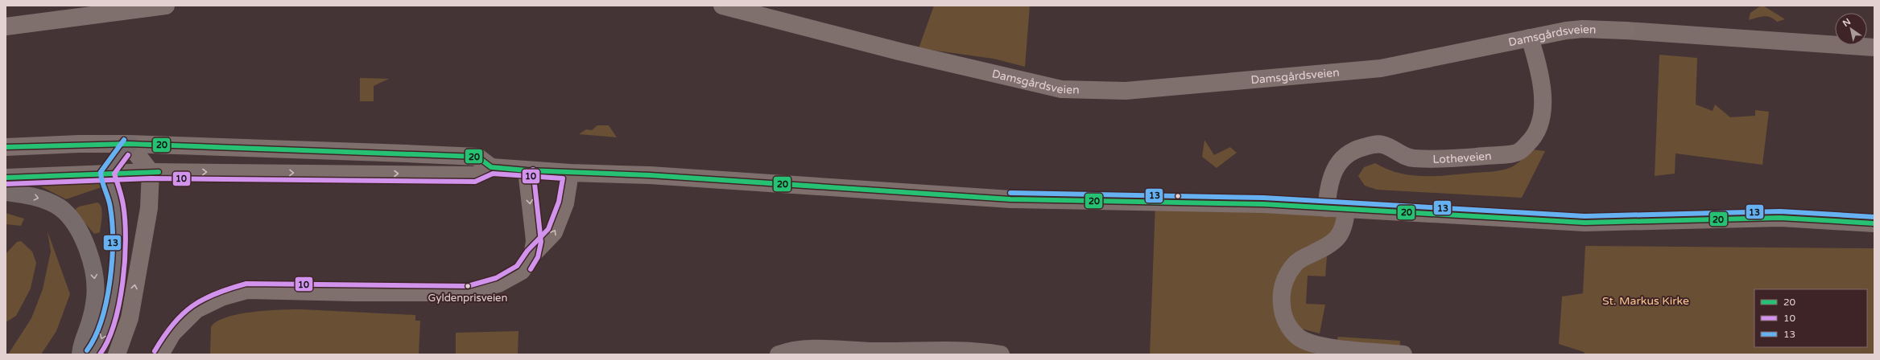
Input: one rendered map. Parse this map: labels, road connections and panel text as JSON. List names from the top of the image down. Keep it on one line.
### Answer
{"streets":{"street":["Damsgårdsveien","Lotheveien"]},"crossings":[["Damsgårdsveien","Lotheveien"]],"parks":["St. Markus Kirke"],"places":["Gyldenprisveien"],"lines":["transit line 13","transit line 20","transit line 10"],"legend":["20","10","13"],"north":"top left"}
